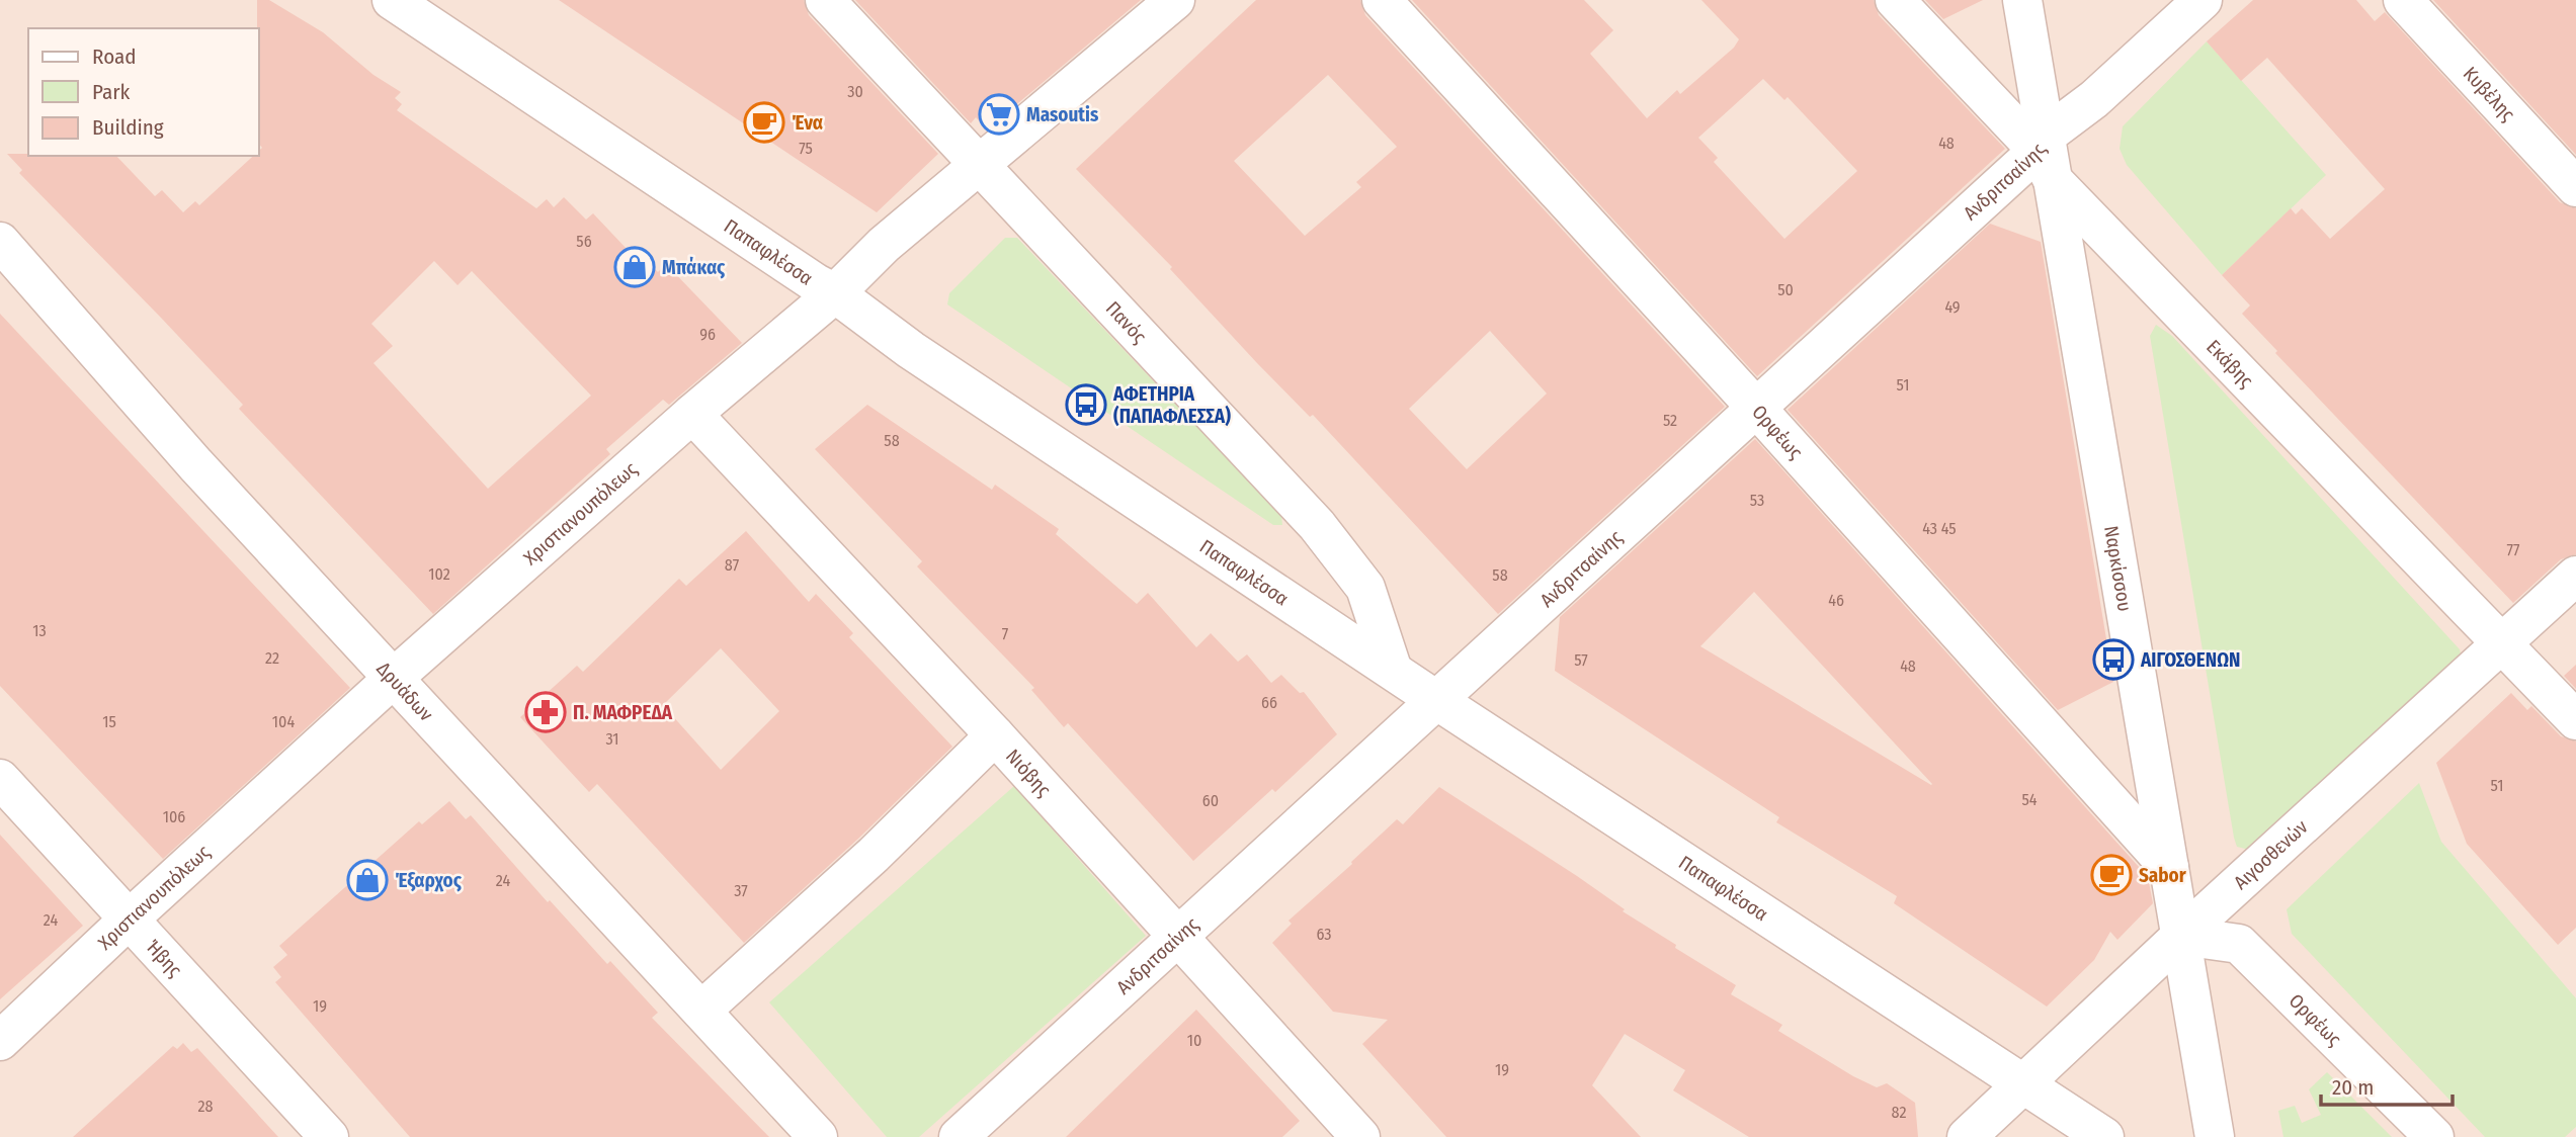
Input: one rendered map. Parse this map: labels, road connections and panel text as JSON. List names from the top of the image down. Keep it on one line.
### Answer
{"streets":{"street":["Κυβέλης","Ανδριτσαίνης","Παπαφλέσσα","Πανός","Εκάβης","Ορφέως","Χριστιανουπόλεως","Ναρκίσσου","Δρυάδων","Νιόβης","Αιγοσθενών","Ήβης"]},"crossings":[["Ανδριτσαίνης","Παπαφλέσσα"],["Ανδριτσαίνης","Εκάβης"],["Ανδριτσαίνης","Ορφέως"],["Ανδριτσαίνης","Ναρκίσσου"],["Ανδριτσαίνης","Νιόβης"],["Παπαφλέσσα","Πανός"],["Παπαφλέσσα","Χριστιανουπόλεως"],["Παπαφλέσσα","Αιγοσθενών"],["Πανός","Χριστιανουπόλεως"],["Εκάβης","Ναρκίσσου"],["Εκάβης","Αιγοσθενών"],["Ορφέως","Ναρκίσσου"],["Ορφέως","Αιγοσθενών"],["Χριστιανουπόλεως","Δρυάδων"],["Χριστιανουπόλεως","Νιόβης"],["Χριστιανουπόλεως","Ήβης"],["Ναρκίσσου","Αιγοσθενών"]],"places":{"supermarket":["Masoutis"],"cafe":["Ένα","Sabor"],"shop":["Μπάκας","Έξαρχος"],"bus stop":["ΑΦΕΤΗΡΙΑ (ΠΑΠΑΦΛΕΣΣΑ)","ΑΙΓΟΣΘΕΝΩΝ"],"pharmacy":["Π. ΜΑΦΡΕΔΑ"]},"house_numbers":["30","48","75","56","50","49","96","51","52","58","53","43 45","77","87","102","58","46","13","7","22","57","48","66","15","104","31","51","54","60","106","24","37","24","63","19","10","19","28","82"],"legend":["Road","Park","Building"],"scale_bar":"20 m"}
